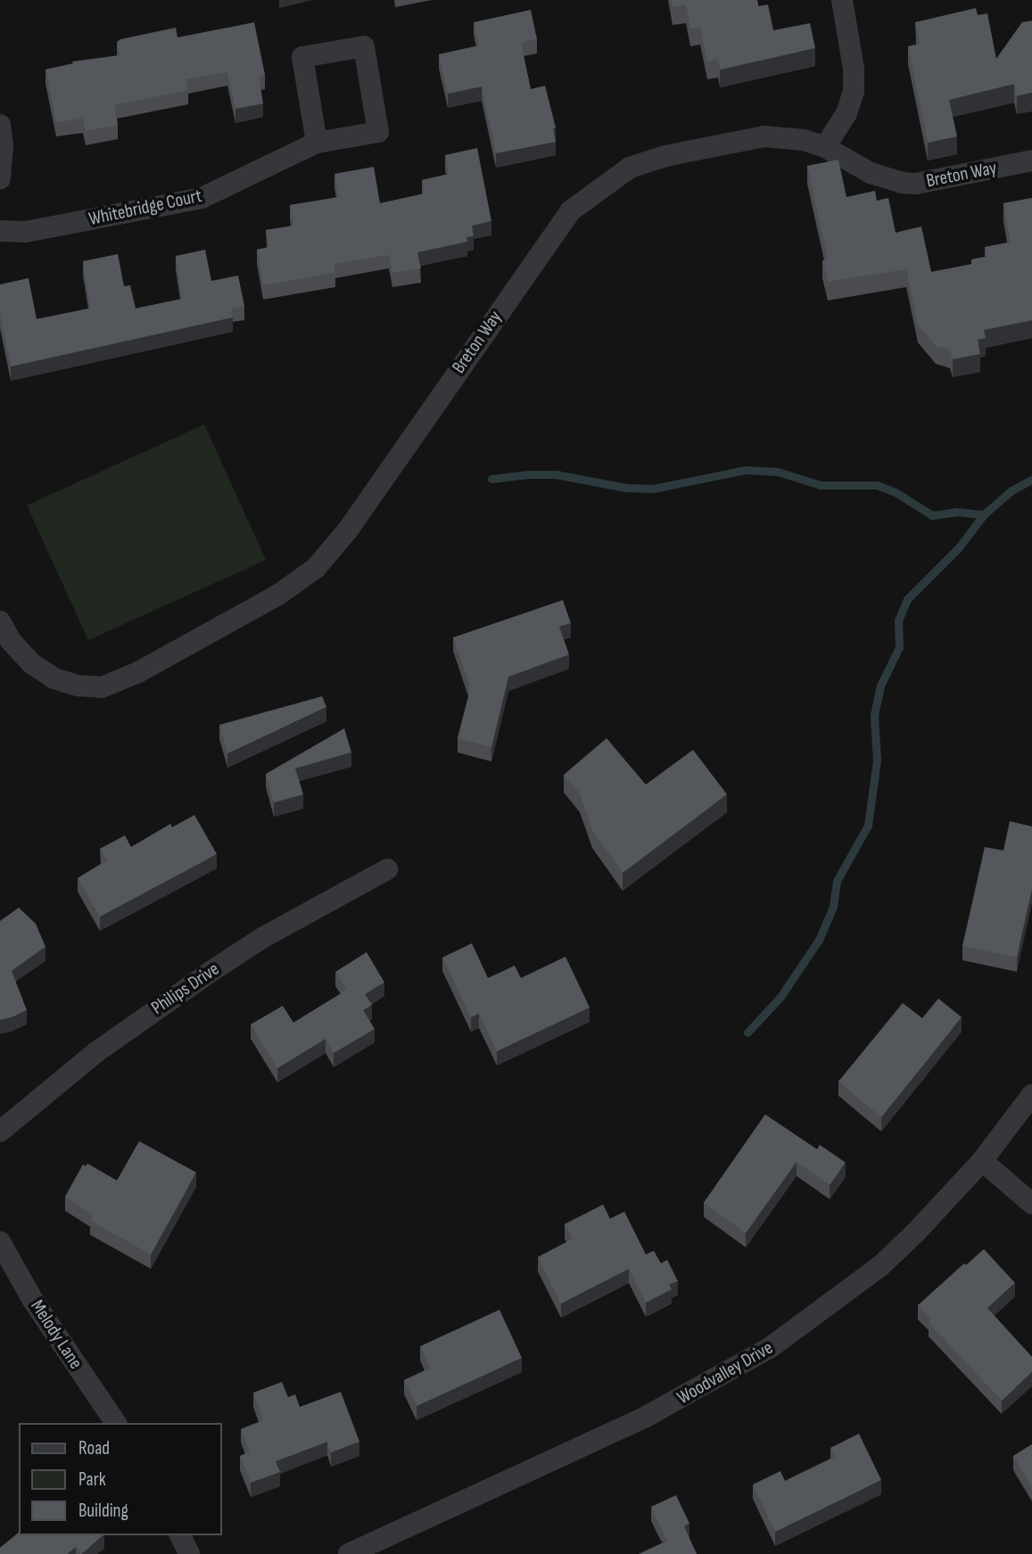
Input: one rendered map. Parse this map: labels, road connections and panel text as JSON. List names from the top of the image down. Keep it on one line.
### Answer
{"streets":{"street":["Breton Way","Whitebridge Court","Philips Drive","Melody Lane","Woodvalley Drive"]},"legend":["Road","Park","Building"]}
